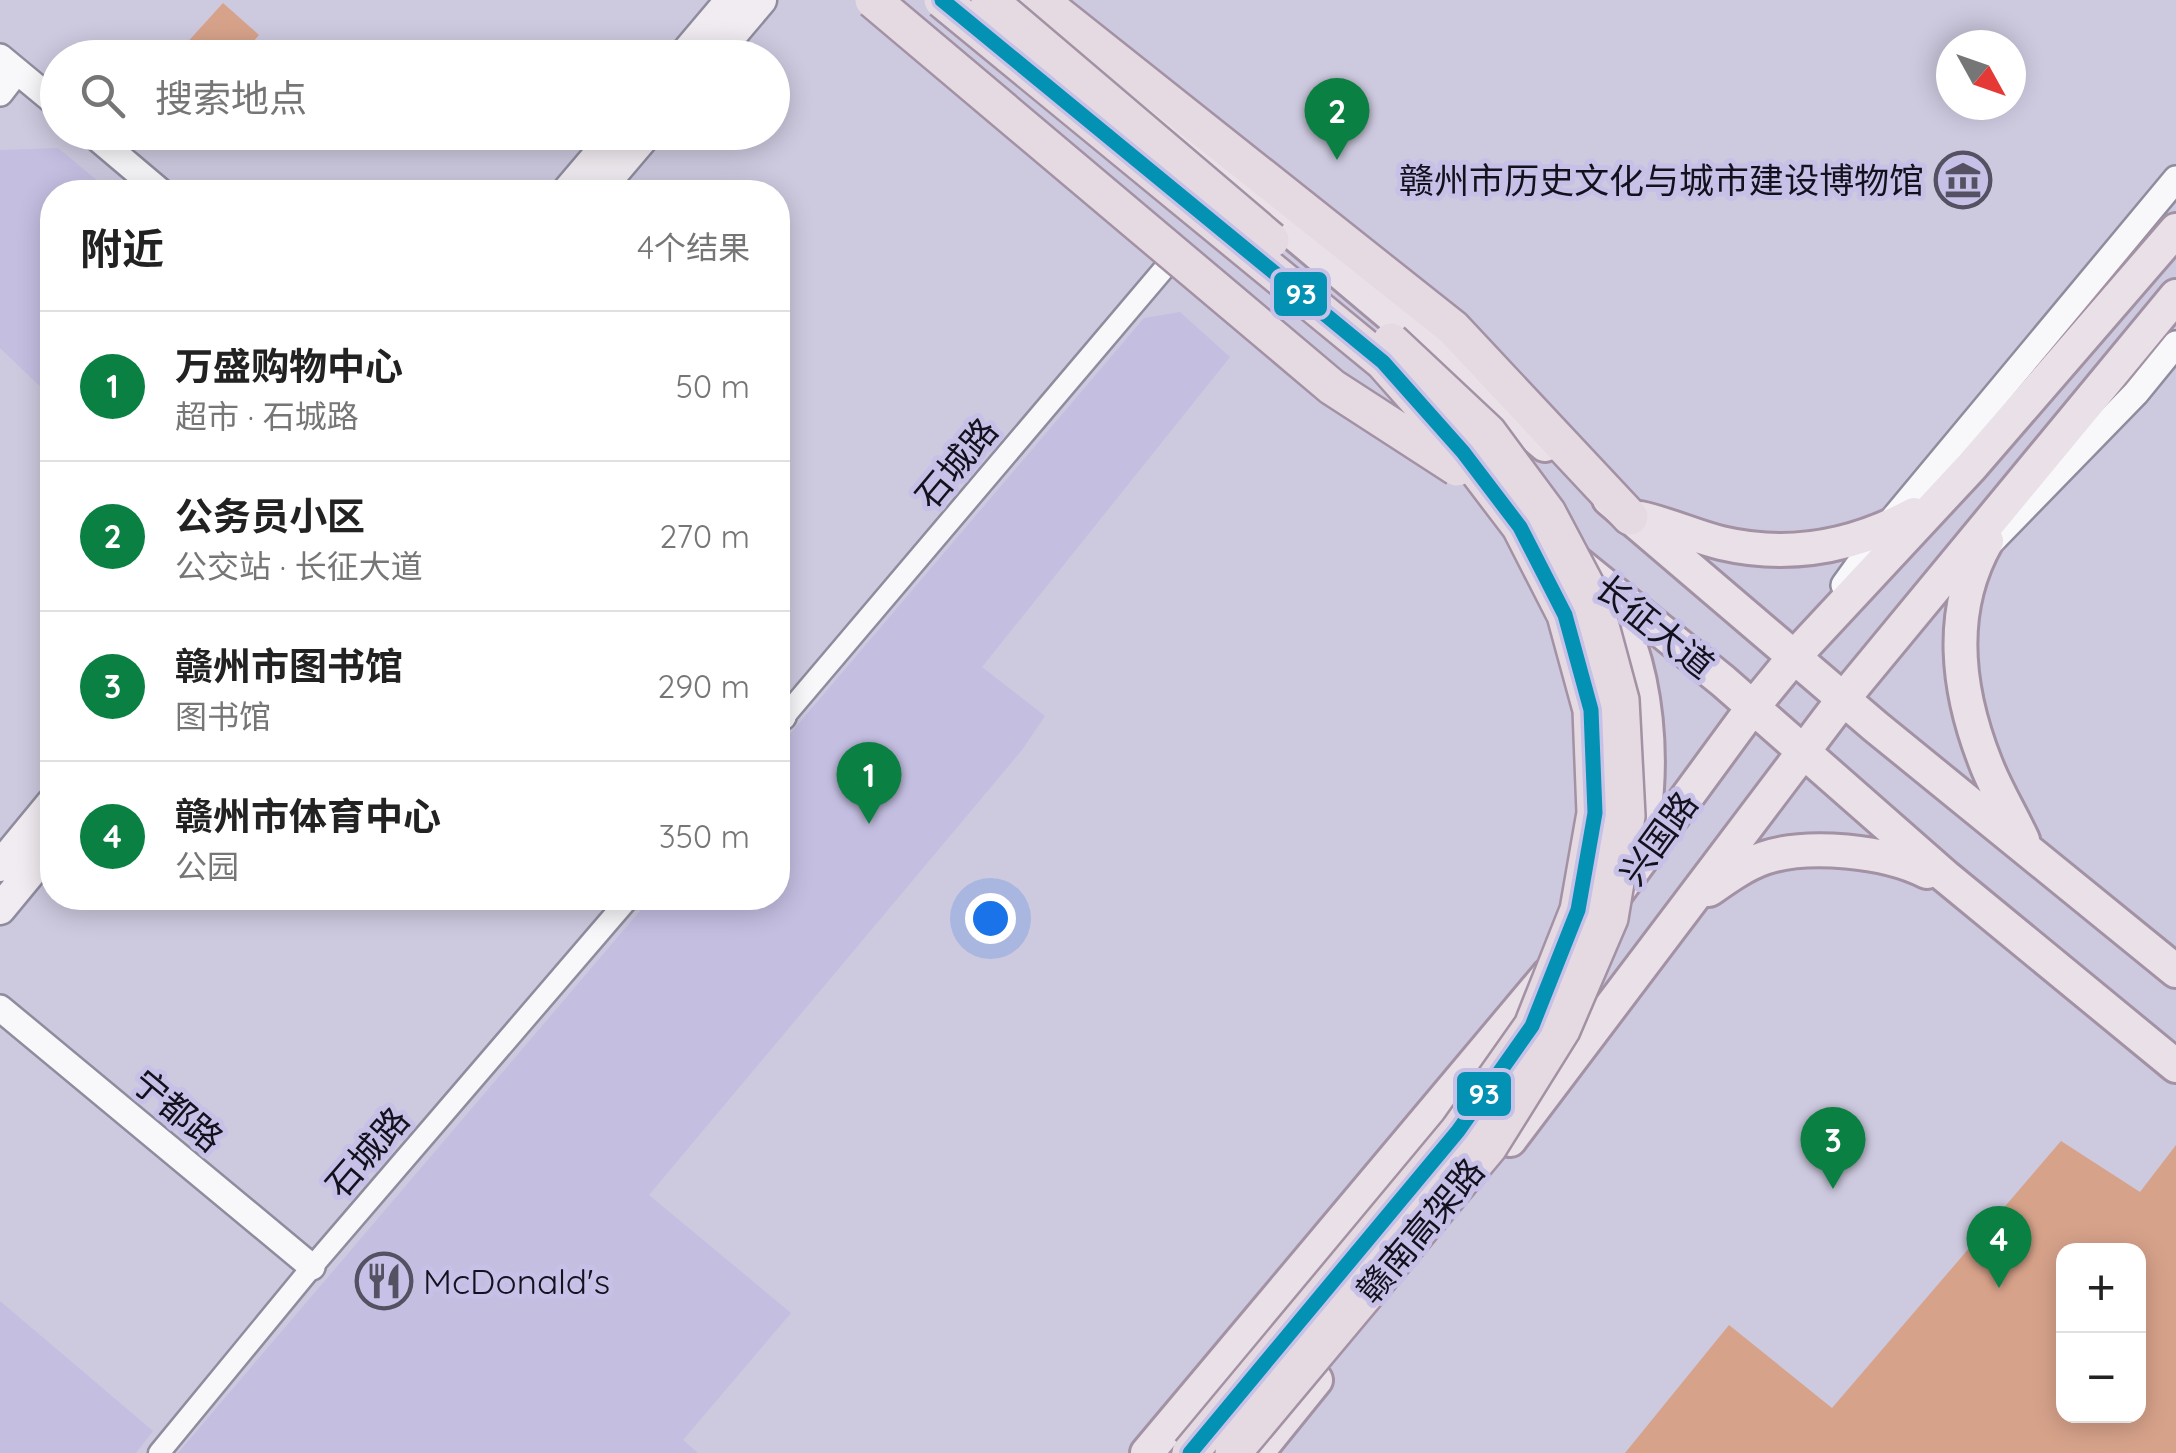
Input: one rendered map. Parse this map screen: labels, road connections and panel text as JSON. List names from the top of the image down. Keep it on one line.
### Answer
{"streets":{"highway":["赣南高架路"],"main road":["长征大道","兴国路"],"street":["石城路","宁都路"]},"crossings":[["石城路","长征大道"],["石城路","宁都路"],["长征大道","兴国路"]],"places":{"museum":["赣州市历史文化与城市建设博物馆"],"restaurant":["McDonald's"]},"lines":["transit line 93"],"north":"bottom right","page":{"search":"搜索地点","pins":["2","1","3","4"],"heading":["附近","4个结果"],"list":[{"mark":"1","name":"万盛购物中心","note":"超市 · 石城路","value":"50 m"},{"mark":"2","name":"公务员小区","note":"公交站 · 长征大道","value":"270 m"},{"mark":"3","name":"赣州市图书馆","note":"图书馆","value":"290 m"},{"mark":"4","name":"赣州市体育中心","note":"公园","value":"350 m"}],"map_buttons":["+","−"]}}
